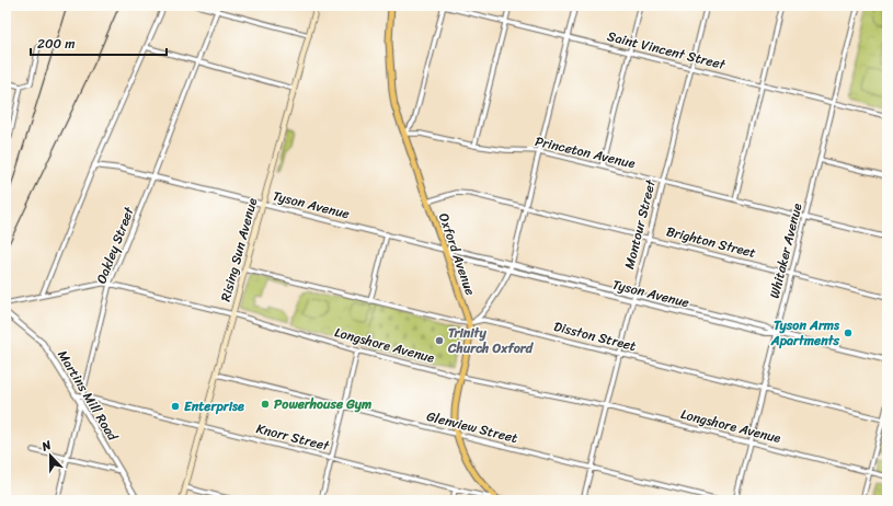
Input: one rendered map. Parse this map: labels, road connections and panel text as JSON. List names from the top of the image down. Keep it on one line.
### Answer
{"streets":{"main road":["Rising Sun Avenue","Oxford Avenue"],"street":["Saint Vincent Street","Princeton Avenue","Tyson Avenue","Montour Street","Brighton Street","Oakley Street","Whitaker Avenue","Disston Street","Longshore Avenue","Martins Mill Road","Glenview Street","Knorr Street"]},"crossings":[["Saint Vincent Street","Montour Street"],["Saint Vincent Street","Whitaker Avenue"],["Princeton Avenue","Montour Street"],["Princeton Avenue","Whitaker Avenue"],["Princeton Avenue","Oxford Avenue"],["Tyson Avenue","Montour Street"],["Tyson Avenue","Oakley Street"],["Tyson Avenue","Rising Sun Avenue"],["Tyson Avenue","Whitaker Avenue"],["Tyson Avenue","Oxford Avenue"],["Montour Street","Brighton Street"],["Montour Street","Disston Street"],["Montour Street","Longshore Avenue"],["Montour Street","Glenview Street"],["Brighton Street","Whitaker Avenue"],["Brighton Street","Oxford Avenue"],["Oakley Street","Longshore Avenue"],["Oakley Street","Martins Mill Road"],["Oakley Street","Knorr Street"],["Rising Sun Avenue","Disston Street"],["Rising Sun Avenue","Longshore Avenue"],["Rising Sun Avenue","Glenview Street"],["Rising Sun Avenue","Knorr Street"],["Whitaker Avenue","Disston Street"],["Whitaker Avenue","Longshore Avenue"],["Oxford Avenue","Disston Street"],["Oxford Avenue","Longshore Avenue"],["Oxford Avenue","Glenview Street"],["Oxford Avenue","Knorr Street"],["Martins Mill Road","Knorr Street"]],"places":["Tyson Arms Apartments","Trinity Church Oxford","Powerhouse Gym","Enterprise"],"scale_bar":"200 m","north":"top"}
